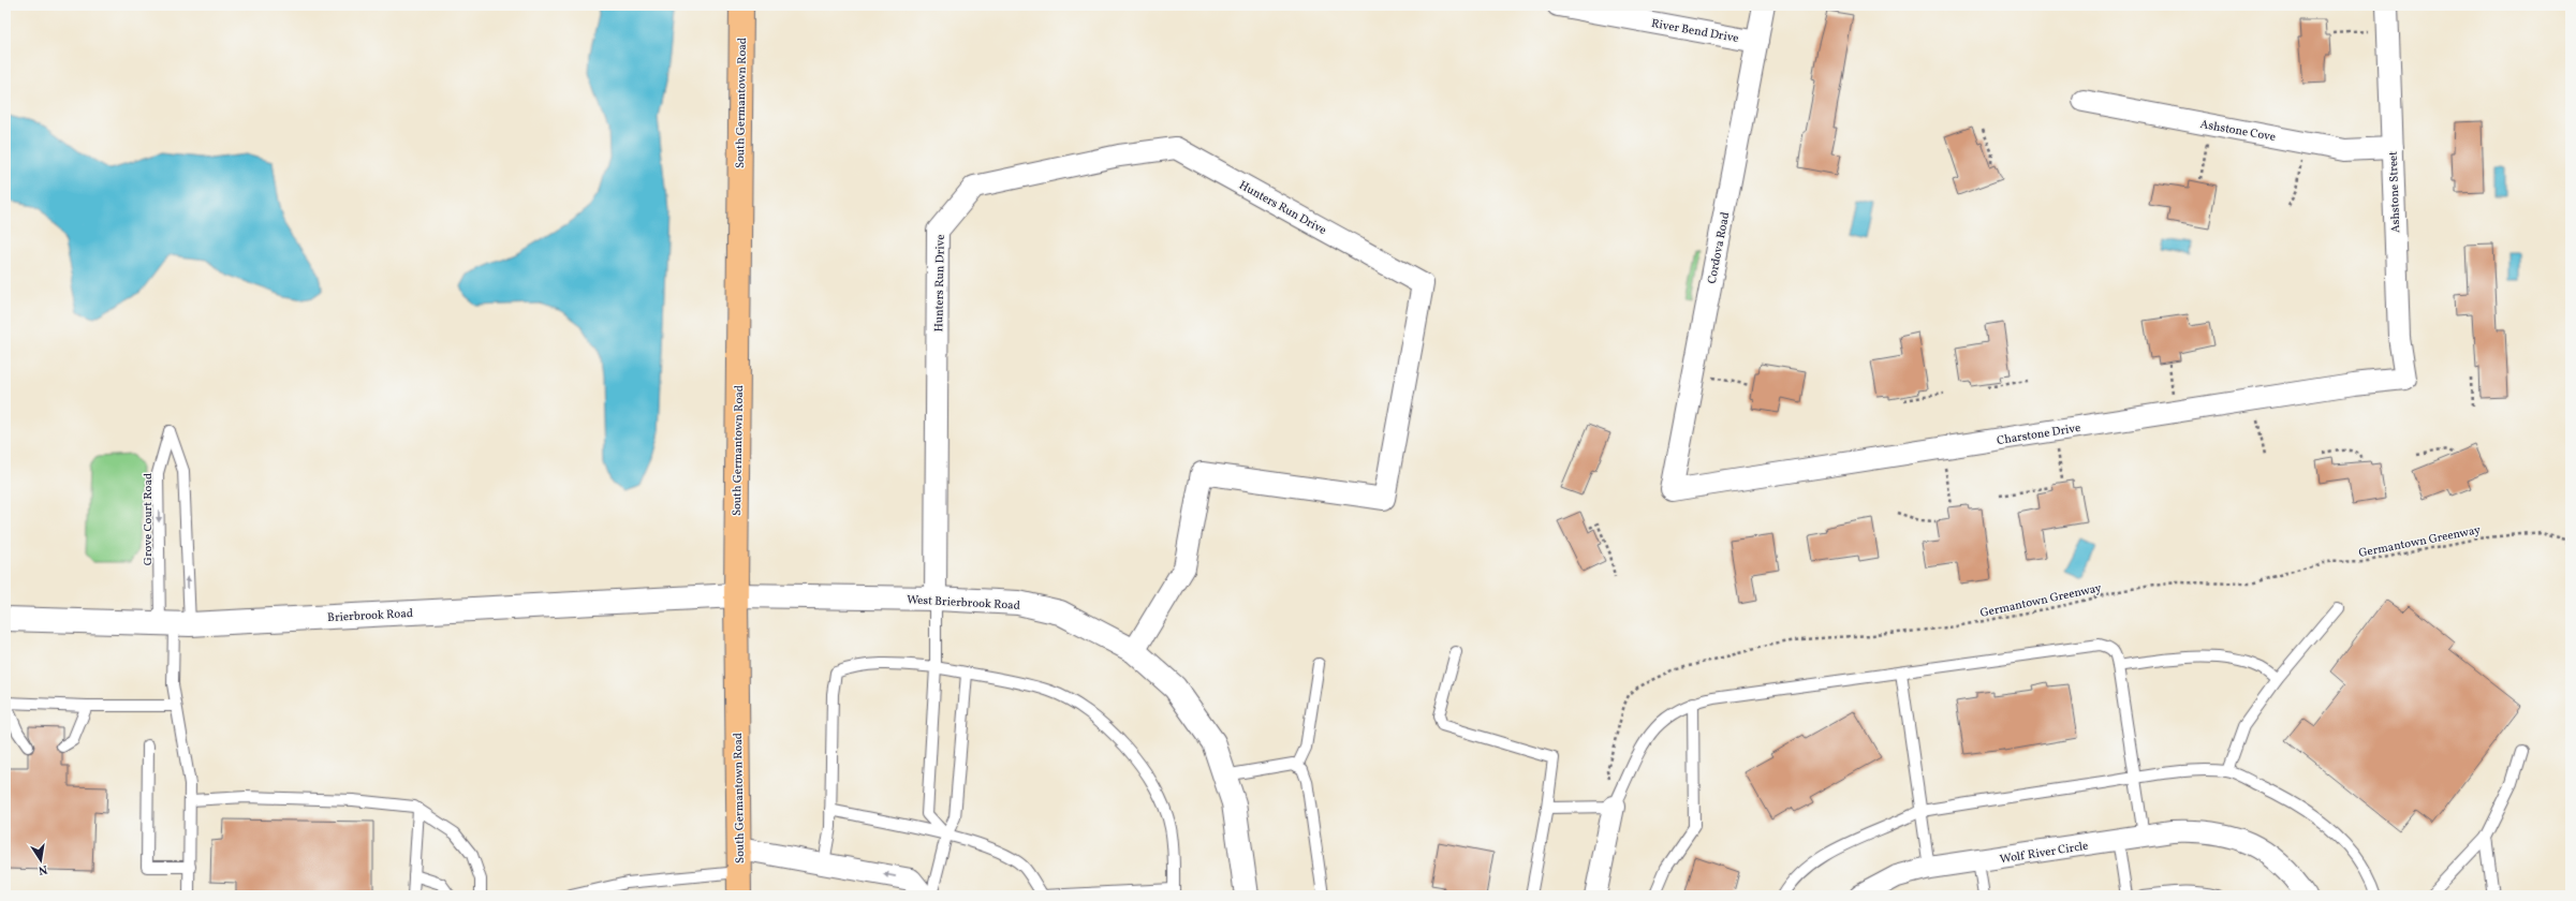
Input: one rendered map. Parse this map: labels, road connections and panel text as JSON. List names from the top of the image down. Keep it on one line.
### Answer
{"streets":{"main road":["South Germantown Road"],"street":["River Bend Drive","Ashstone Cove","Ashstone Street","Hunters Run Drive","Cordova Road","Charstone Drive","West Brierbrook Road","Brierbrook Road","Wolf River Circle"],"lane":["Grove Court Road"],"path":["Germantown Greenway"]},"crossings":[["River Bend Drive","Cordova Road"],["South Germantown Road","West Brierbrook Road"],["South Germantown Road","Brierbrook Road"],["Ashstone Cove","Ashstone Street"],["Ashstone Street","Charstone Drive"],["Hunters Run Drive","West Brierbrook Road"],["Cordova Road","Charstone Drive"],["Grove Court Road","Brierbrook Road"],["West Brierbrook Road","Brierbrook Road"]],"north":"bottom"}
